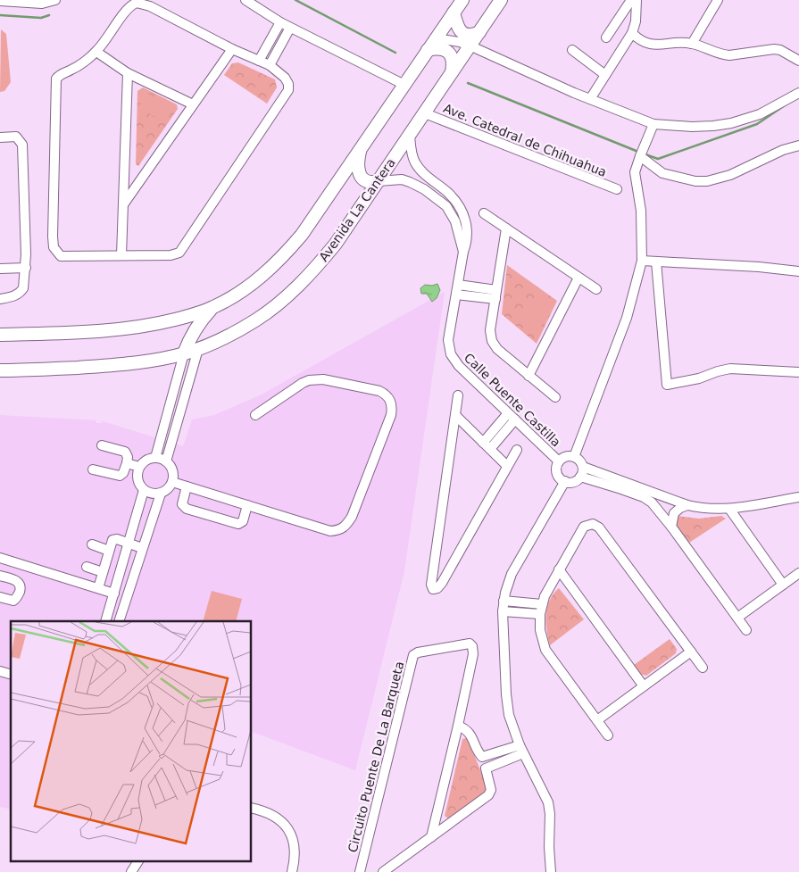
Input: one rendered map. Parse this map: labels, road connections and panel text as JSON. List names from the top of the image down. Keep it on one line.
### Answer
{"streets":{"main road":["Avenida La Cantera"],"street":["Ave. Catedral de Chihuahua","Calle Puente Castilla","Circuito Puente De La Barqueta"]},"crossings":[["Ave. Catedral de Chihuahua","Avenida La Cantera"]]}
